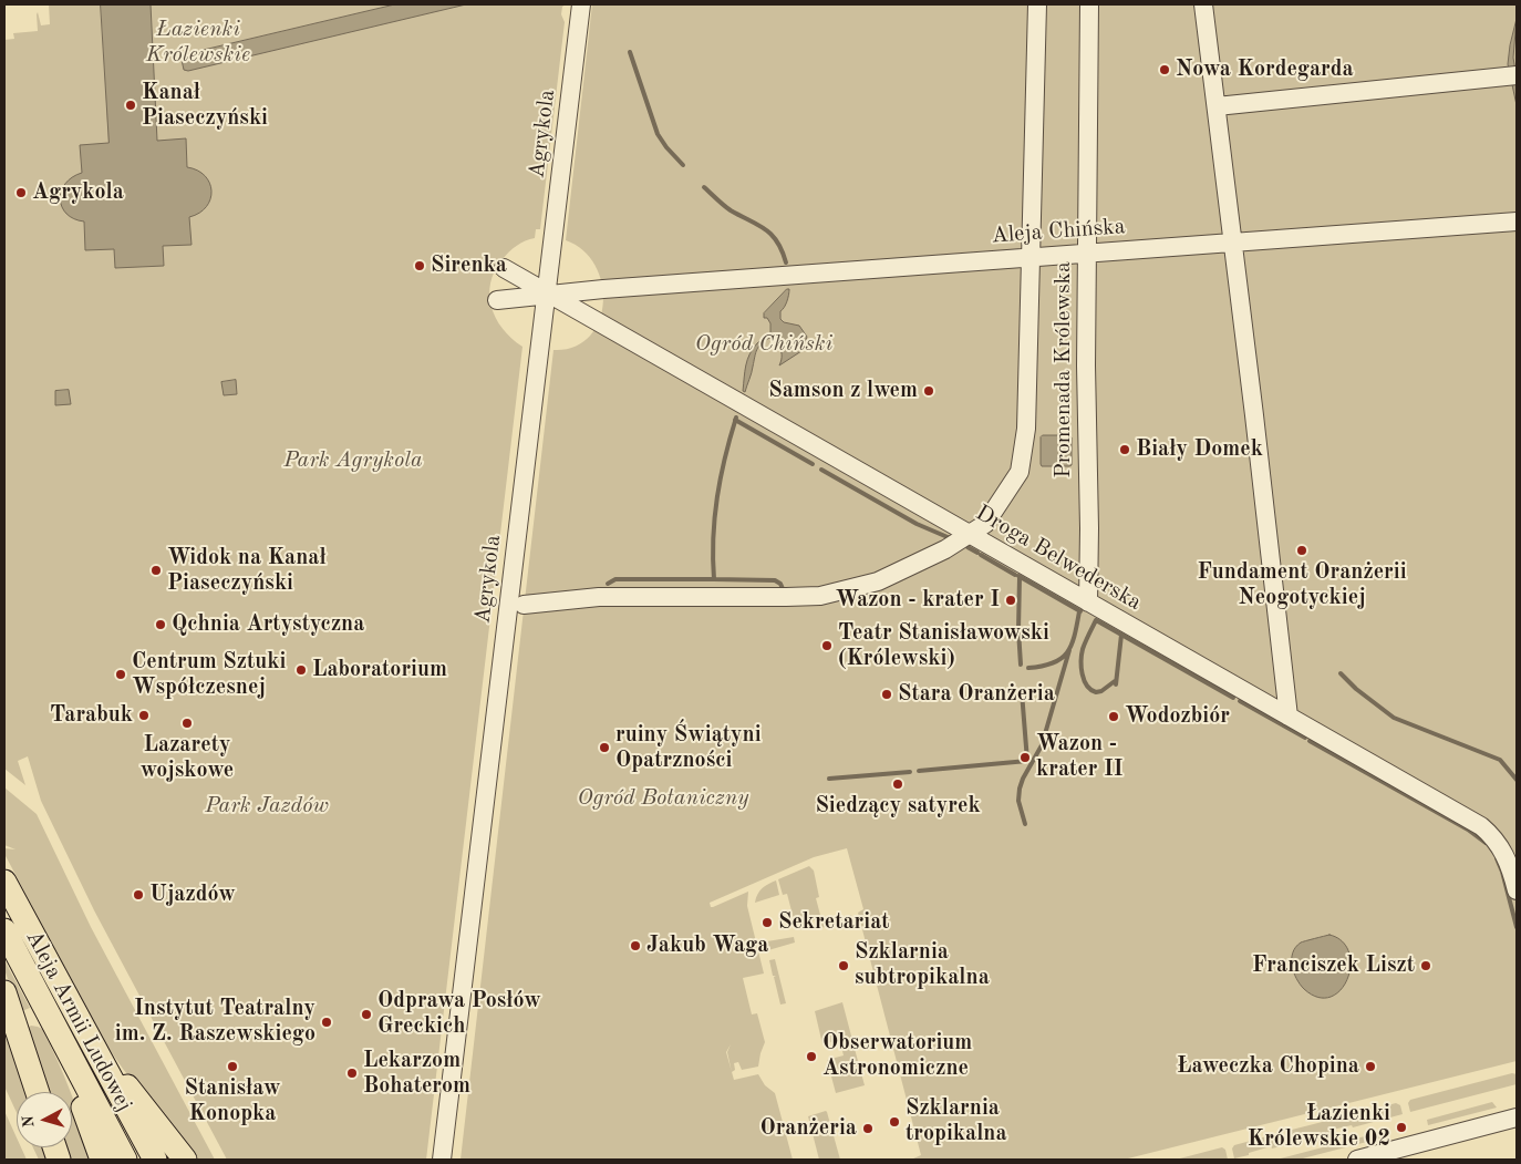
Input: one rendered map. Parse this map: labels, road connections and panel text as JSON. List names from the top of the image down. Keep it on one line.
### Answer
{"streets":{"main road":["Aleja Armii Ludowej"],"street":["Agrykola","Aleja Chińska","Promenada Królewska","Droga Belwederska"]},"crossings":[["Agrykola","Aleja Chińska"],["Agrykola","Droga Belwederska"],["Aleja Chińska","Promenada Królewska"],["Aleja Chińska","Droga Belwederska"],["Promenada Królewska","Droga Belwederska"]],"parks":["Łazienki Królewskie","Ogród Chiński","Park Agrykola","Ogród Botaniczny","Park Jazdów"],"places":["Nowa Kordegarda","Kanał Piaseczyński","Agrykola","Sirenka","Samson z lwem","Biały Domek","Fundament Oranżerii Neogotyckiej","Widok na Kanał Piaseczyński","Wazon - krater I","Qchnia Artystyczna","Teatr Stanisławowski (Królewski)","Laboratorium","Centrum Sztuki Współczesnej","Stara Oranżeria","Tarabuk","Wodozbiór","Lazarety wojskowe","ruiny Świątyni Opatrzności","Wazon - krater II","Siedzący satyrek","Ujazdów","Sekretariat","Jakub Waga","Szklarnia subtropikalna","Franciszek Liszt","Odprawa Posłów Greckich","Instytut Teatralny im. Z. Raszewskiego","Obserwatorium Astronomiczne","Stanisław Konopka","Ławeczka Chopina","Lekarzom Bohaterom","Szklarnia tropikalna","Łazienki Królewskie 02","Oranżeria"],"north":"left"}
